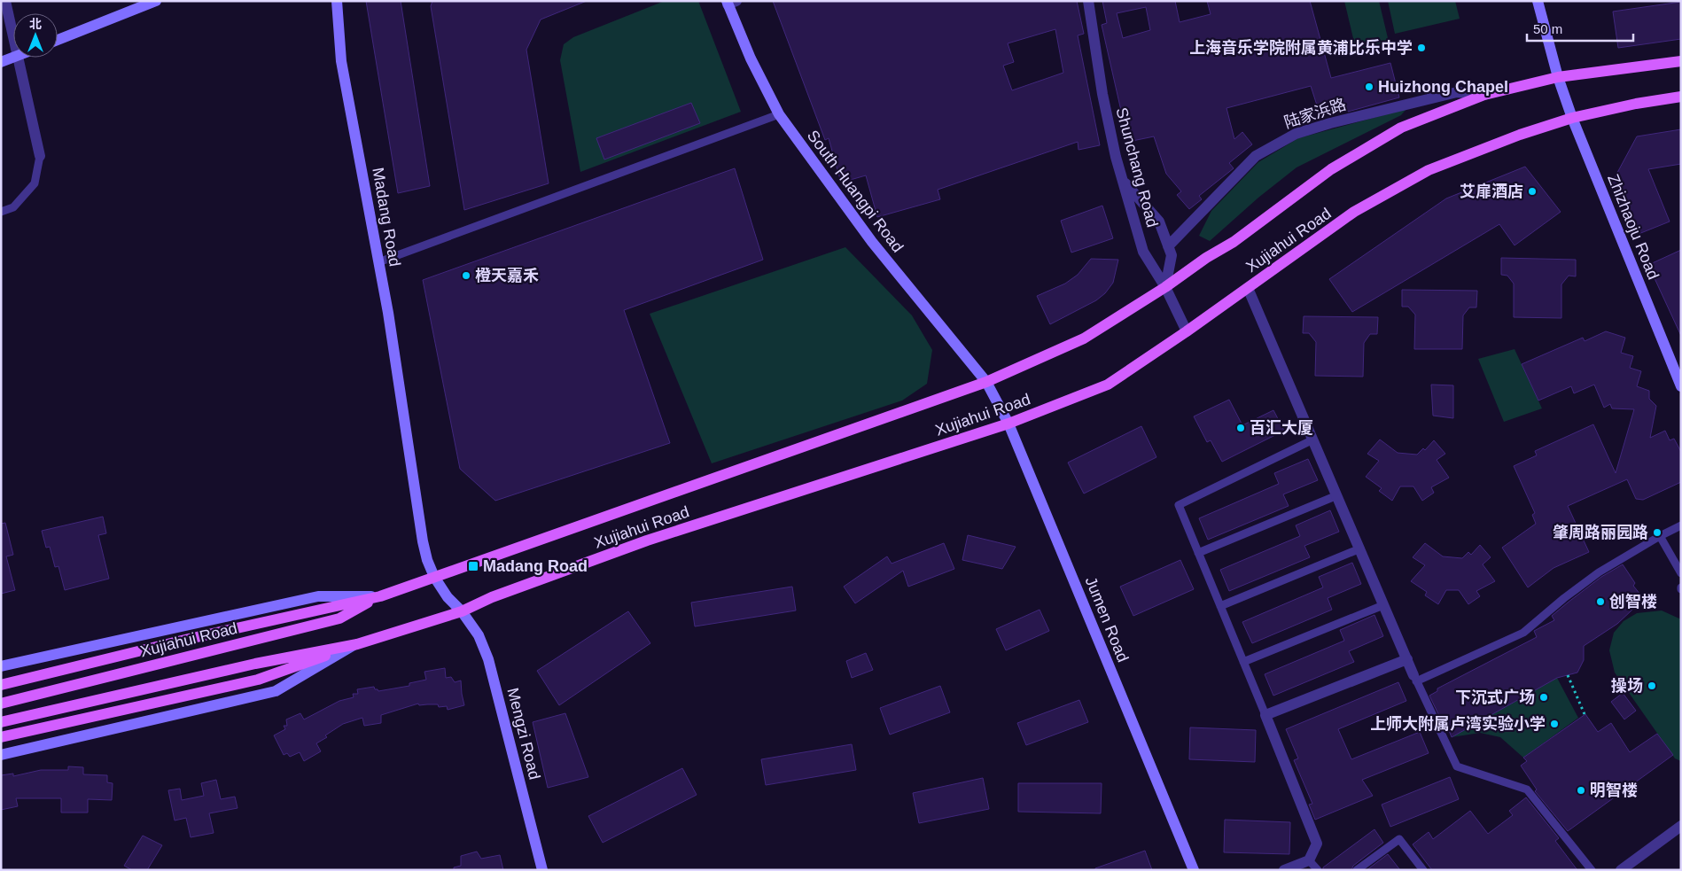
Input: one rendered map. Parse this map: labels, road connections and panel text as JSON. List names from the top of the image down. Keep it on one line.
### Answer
{"streets":{"main road":["Xujiahui Road"],"street":["陆家浜路","Shunchang Road","South Huangpi Road","Madang Road","Zhizhaoju Road","Jumen Road","Mengzi Road"]},"crossings":[["陆家浜路","Xujiahui Road"],["Shunchang Road","Xujiahui Road"],["South Huangpi Road","Xujiahui Road"],["South Huangpi Road","Jumen Road"],["Madang Road","Xujiahui Road"],["Madang Road","Mengzi Road"],["Zhizhaoju Road","Xujiahui Road"],["Xujiahui Road","Jumen Road"],["Xujiahui Road","Mengzi Road"]],"places":{"other":["上海音乐学院附属黄浦比乐中学","Huizhong Chapel","艾扉酒店","橙天嘉禾","百汇大厦","肇周路丽园路","创智楼","操场","下沉式广场","上师大附属卢湾实验小学","明智楼"],"transit":["Madang Road"]},"scale_bar":"50 m","north":"top"}
